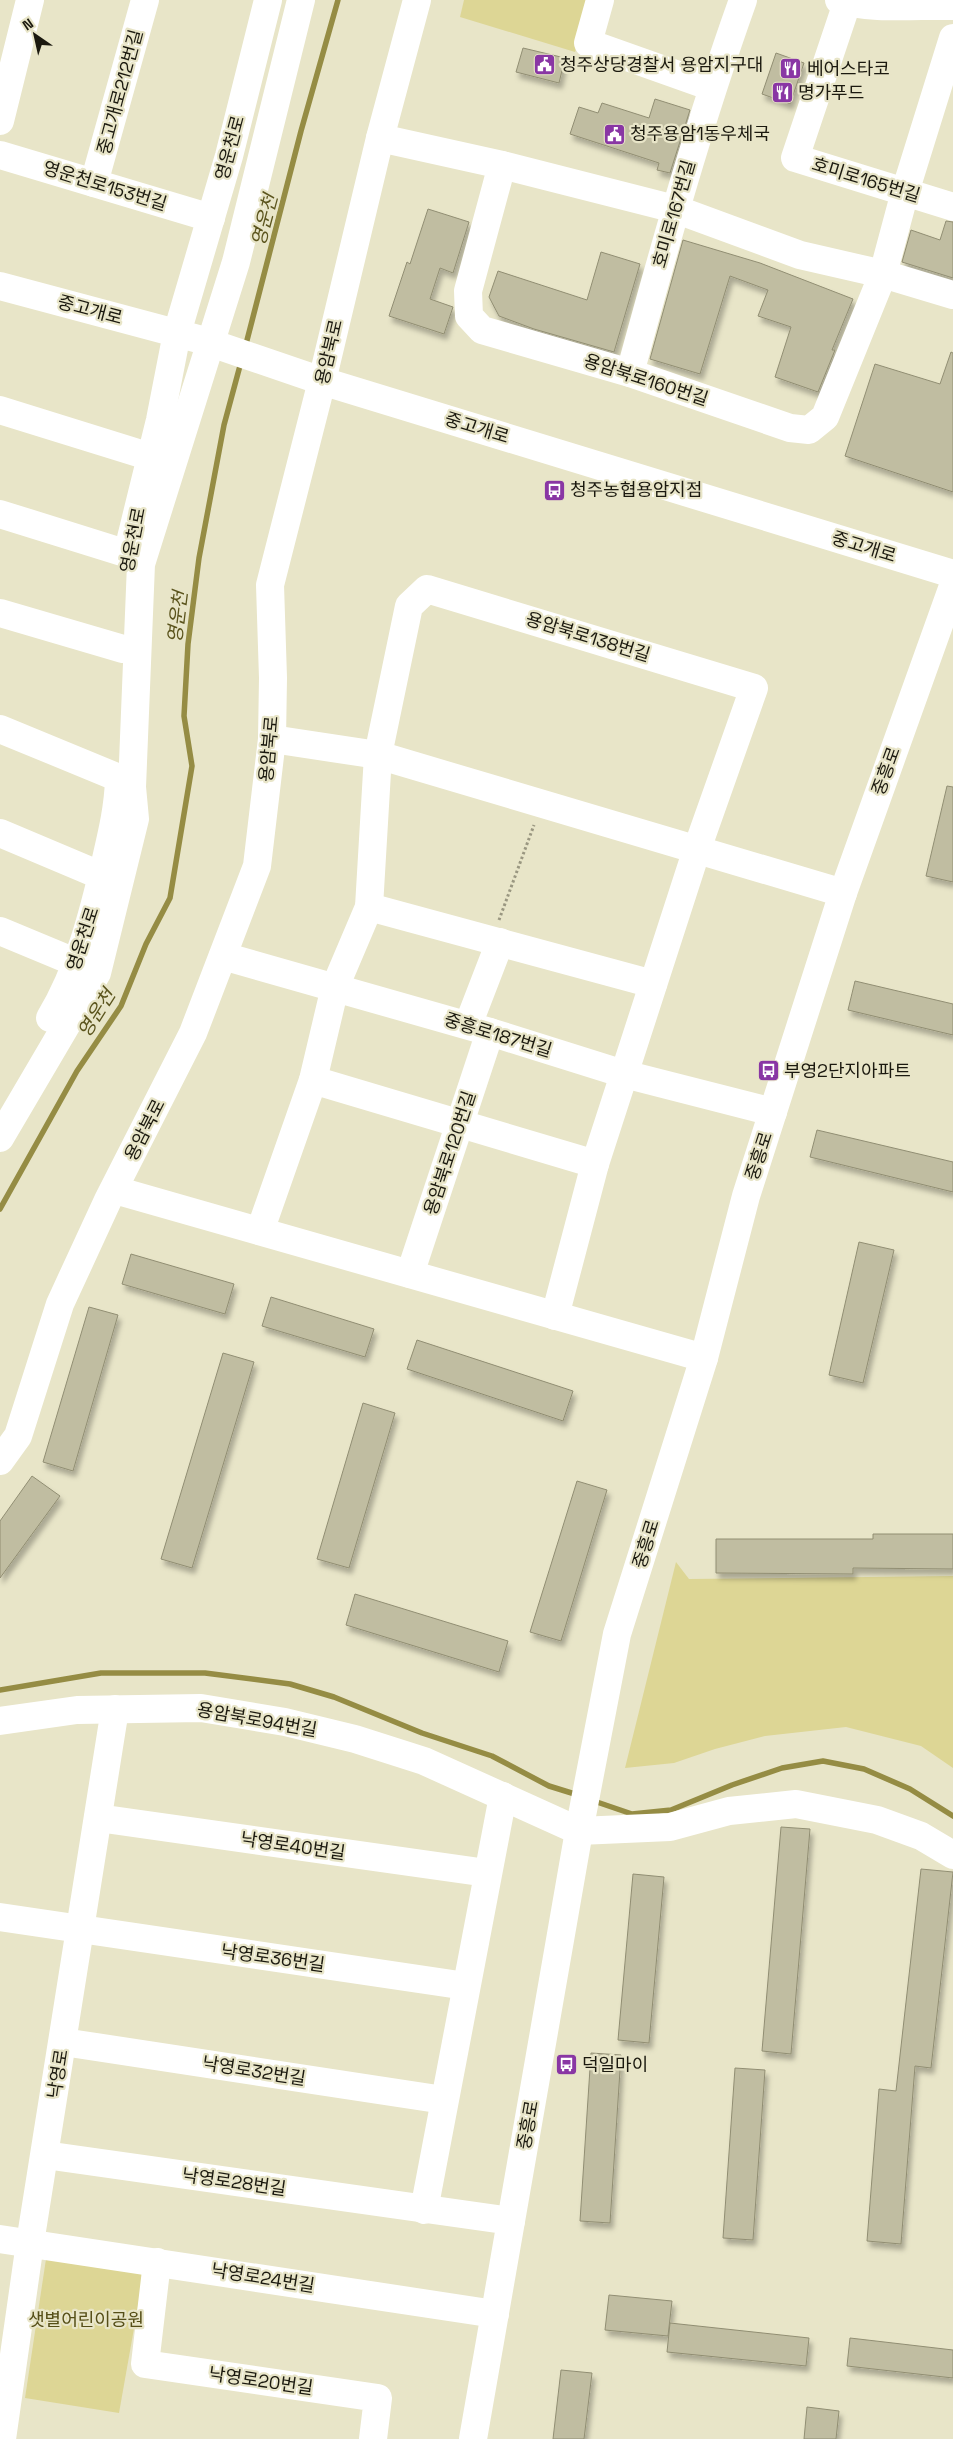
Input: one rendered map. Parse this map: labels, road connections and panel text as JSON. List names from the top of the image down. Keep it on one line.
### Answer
{"streets":{"street":["중고개로212번길","영운천로","호미로165번길","영운천로153번길","호미로167번길","중고개로","용암북로","용암북로160번길","용암북로138번길","중흥로","중흥로187번길","용암북로120번길","용암북로94번길","낙영로40번길","낙영로36번길","낙영로32번길","낙영로","낙영로28번길","낙영로24번길","낙영로20번길"]},"crossings":[["중고개로212번길","영운천로153번길"],["영운천로","영운천로153번길"],["영운천로","중고개로"],["호미로165번길","용암북로160번길"],["호미로167번길","용암북로160번길"],["중고개로","용암북로"],["용암북로","중흥로187번길"],["용암북로138번길","중흥로187번길"],["중흥로","중흥로187번길"],["중흥로","용암북로94번길"],["중흥로","낙영로28번길"],["중흥로","낙영로24번길"],["중흥로187번길","용암북로120번길"],["용암북로94번길","낙영로"],["낙영로40번길","낙영로"],["낙영로36번길","낙영로"],["낙영로32번길","낙영로"],["낙영로","낙영로28번길"],["낙영로","낙영로24번길"],["낙영로24번길","낙영로20번길"]],"water":["영운천"],"parks":["샛별어린이공원"],"places":{"public building":["청주상당경찰서 용암지구대","청주용암1동우체국"],"restaurant":["베어스타코","명가푸드"],"bus stop":["청주농협용암지점","부영2단지아파트","덕일마이"]},"north":"top left"}
